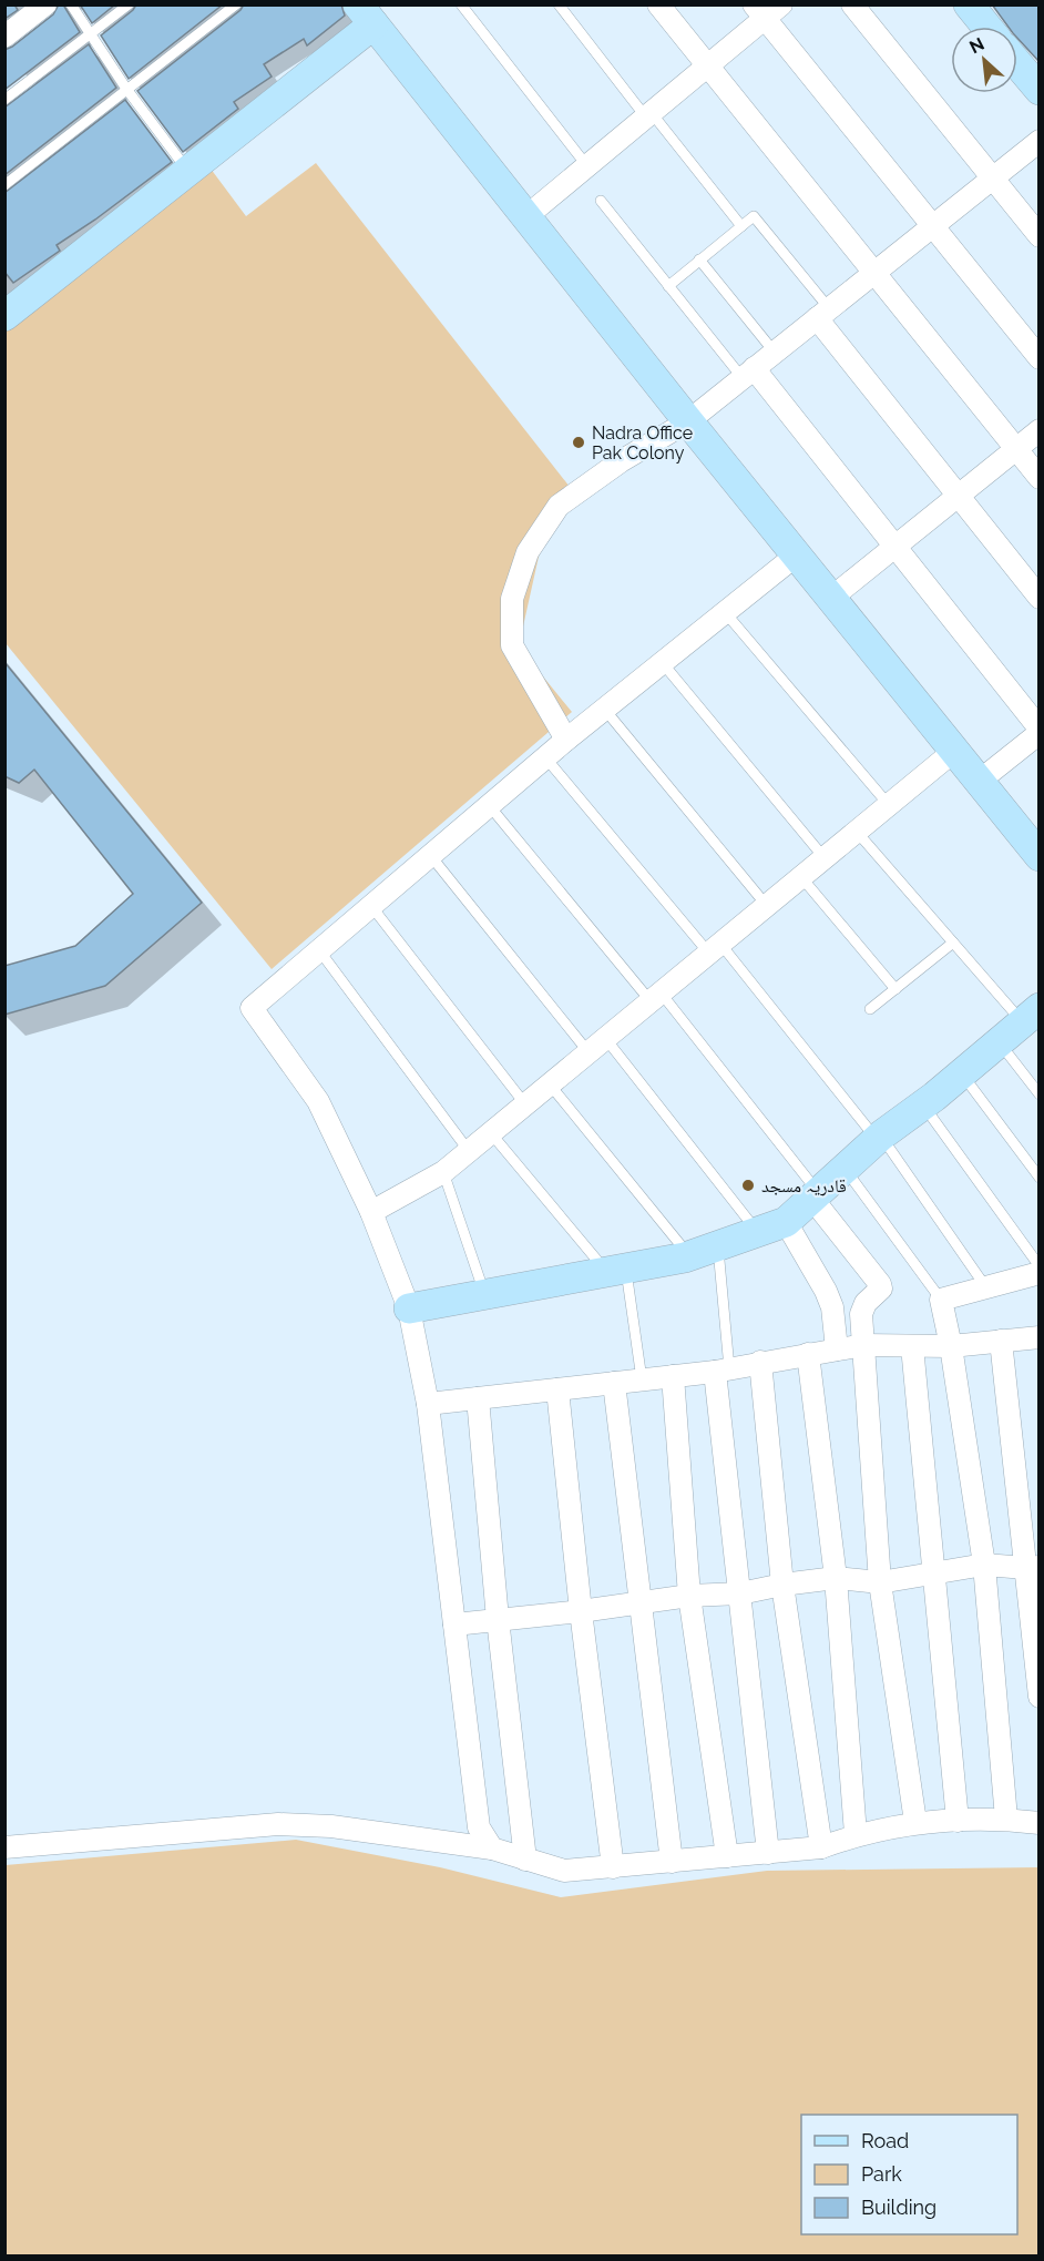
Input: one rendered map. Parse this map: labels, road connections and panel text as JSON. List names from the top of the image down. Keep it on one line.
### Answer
{"places":["Nadra Office Pak Colony","قادریہ مسجد"],"legend":["Road","Park","Building"],"north":"top left"}
